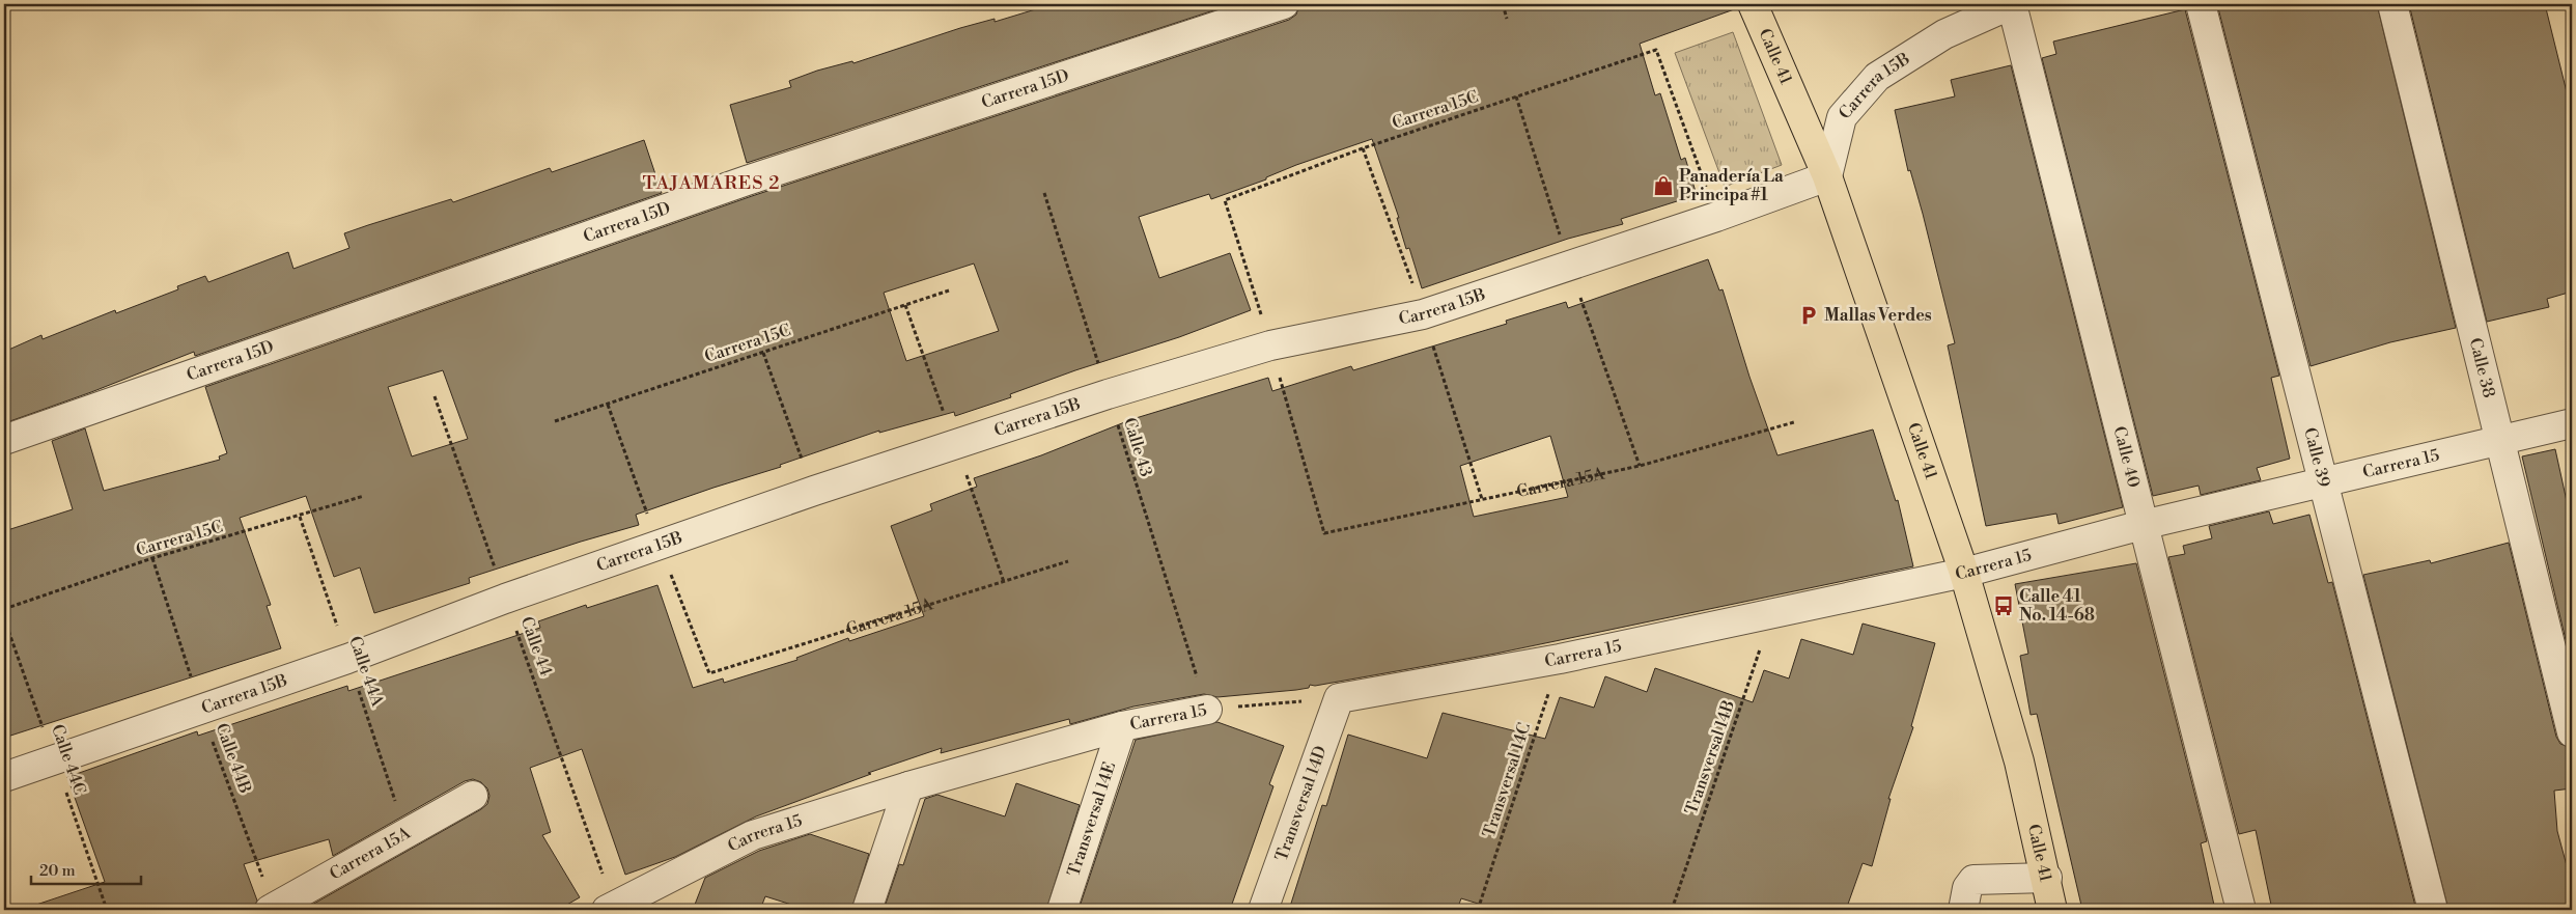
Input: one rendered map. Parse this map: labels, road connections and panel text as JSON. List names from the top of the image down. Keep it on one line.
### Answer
{"streets":{"main road":["Calle 41"],"street":["Carrera 15B","Carrera 15D","Calle 38","Calle 39","Calle 40","Carrera 15","Carrera 15A","Transversal 14D","Transversal 14E"],"path":["Carrera 15C","Calle 43","Calle 44","Calle 44A","Transversal 14B","Calle 44B","Calle 44C","Transversal 14C"]},"crossings":[["Calle 41","Carrera 15B"],["Calle 41","Carrera 15"],["Carrera 15B","Carrera 15C"],["Carrera 15B","Calle 43"],["Carrera 15B","Calle 40"],["Carrera 15B","Calle 44"],["Carrera 15B","Calle 44A"],["Carrera 15B","Calle 44B"],["Carrera 15B","Calle 44C"],["Carrera 15C","Calle 44A"],["Carrera 15C","Calle 44B"],["Calle 38","Carrera 15"],["Calle 43","Carrera 15"],["Calle 39","Carrera 15"],["Calle 40","Carrera 15"],["Carrera 15","Calle 44"],["Carrera 15","Transversal 14B"],["Carrera 15","Transversal 14C"],["Carrera 15","Transversal 14D"],["Carrera 15","Transversal 14E"],["Carrera 15A","Calle 44A"],["Carrera 15A","Calle 44B"]],"districts":["TAJAMARES 2"],"places":{"shop":["Panadería La Principa #1"],"parking":["Mallas Verdes"],"bus stop":["Calle 41 No. 14-68"]},"scale_bar":"20 m"}
